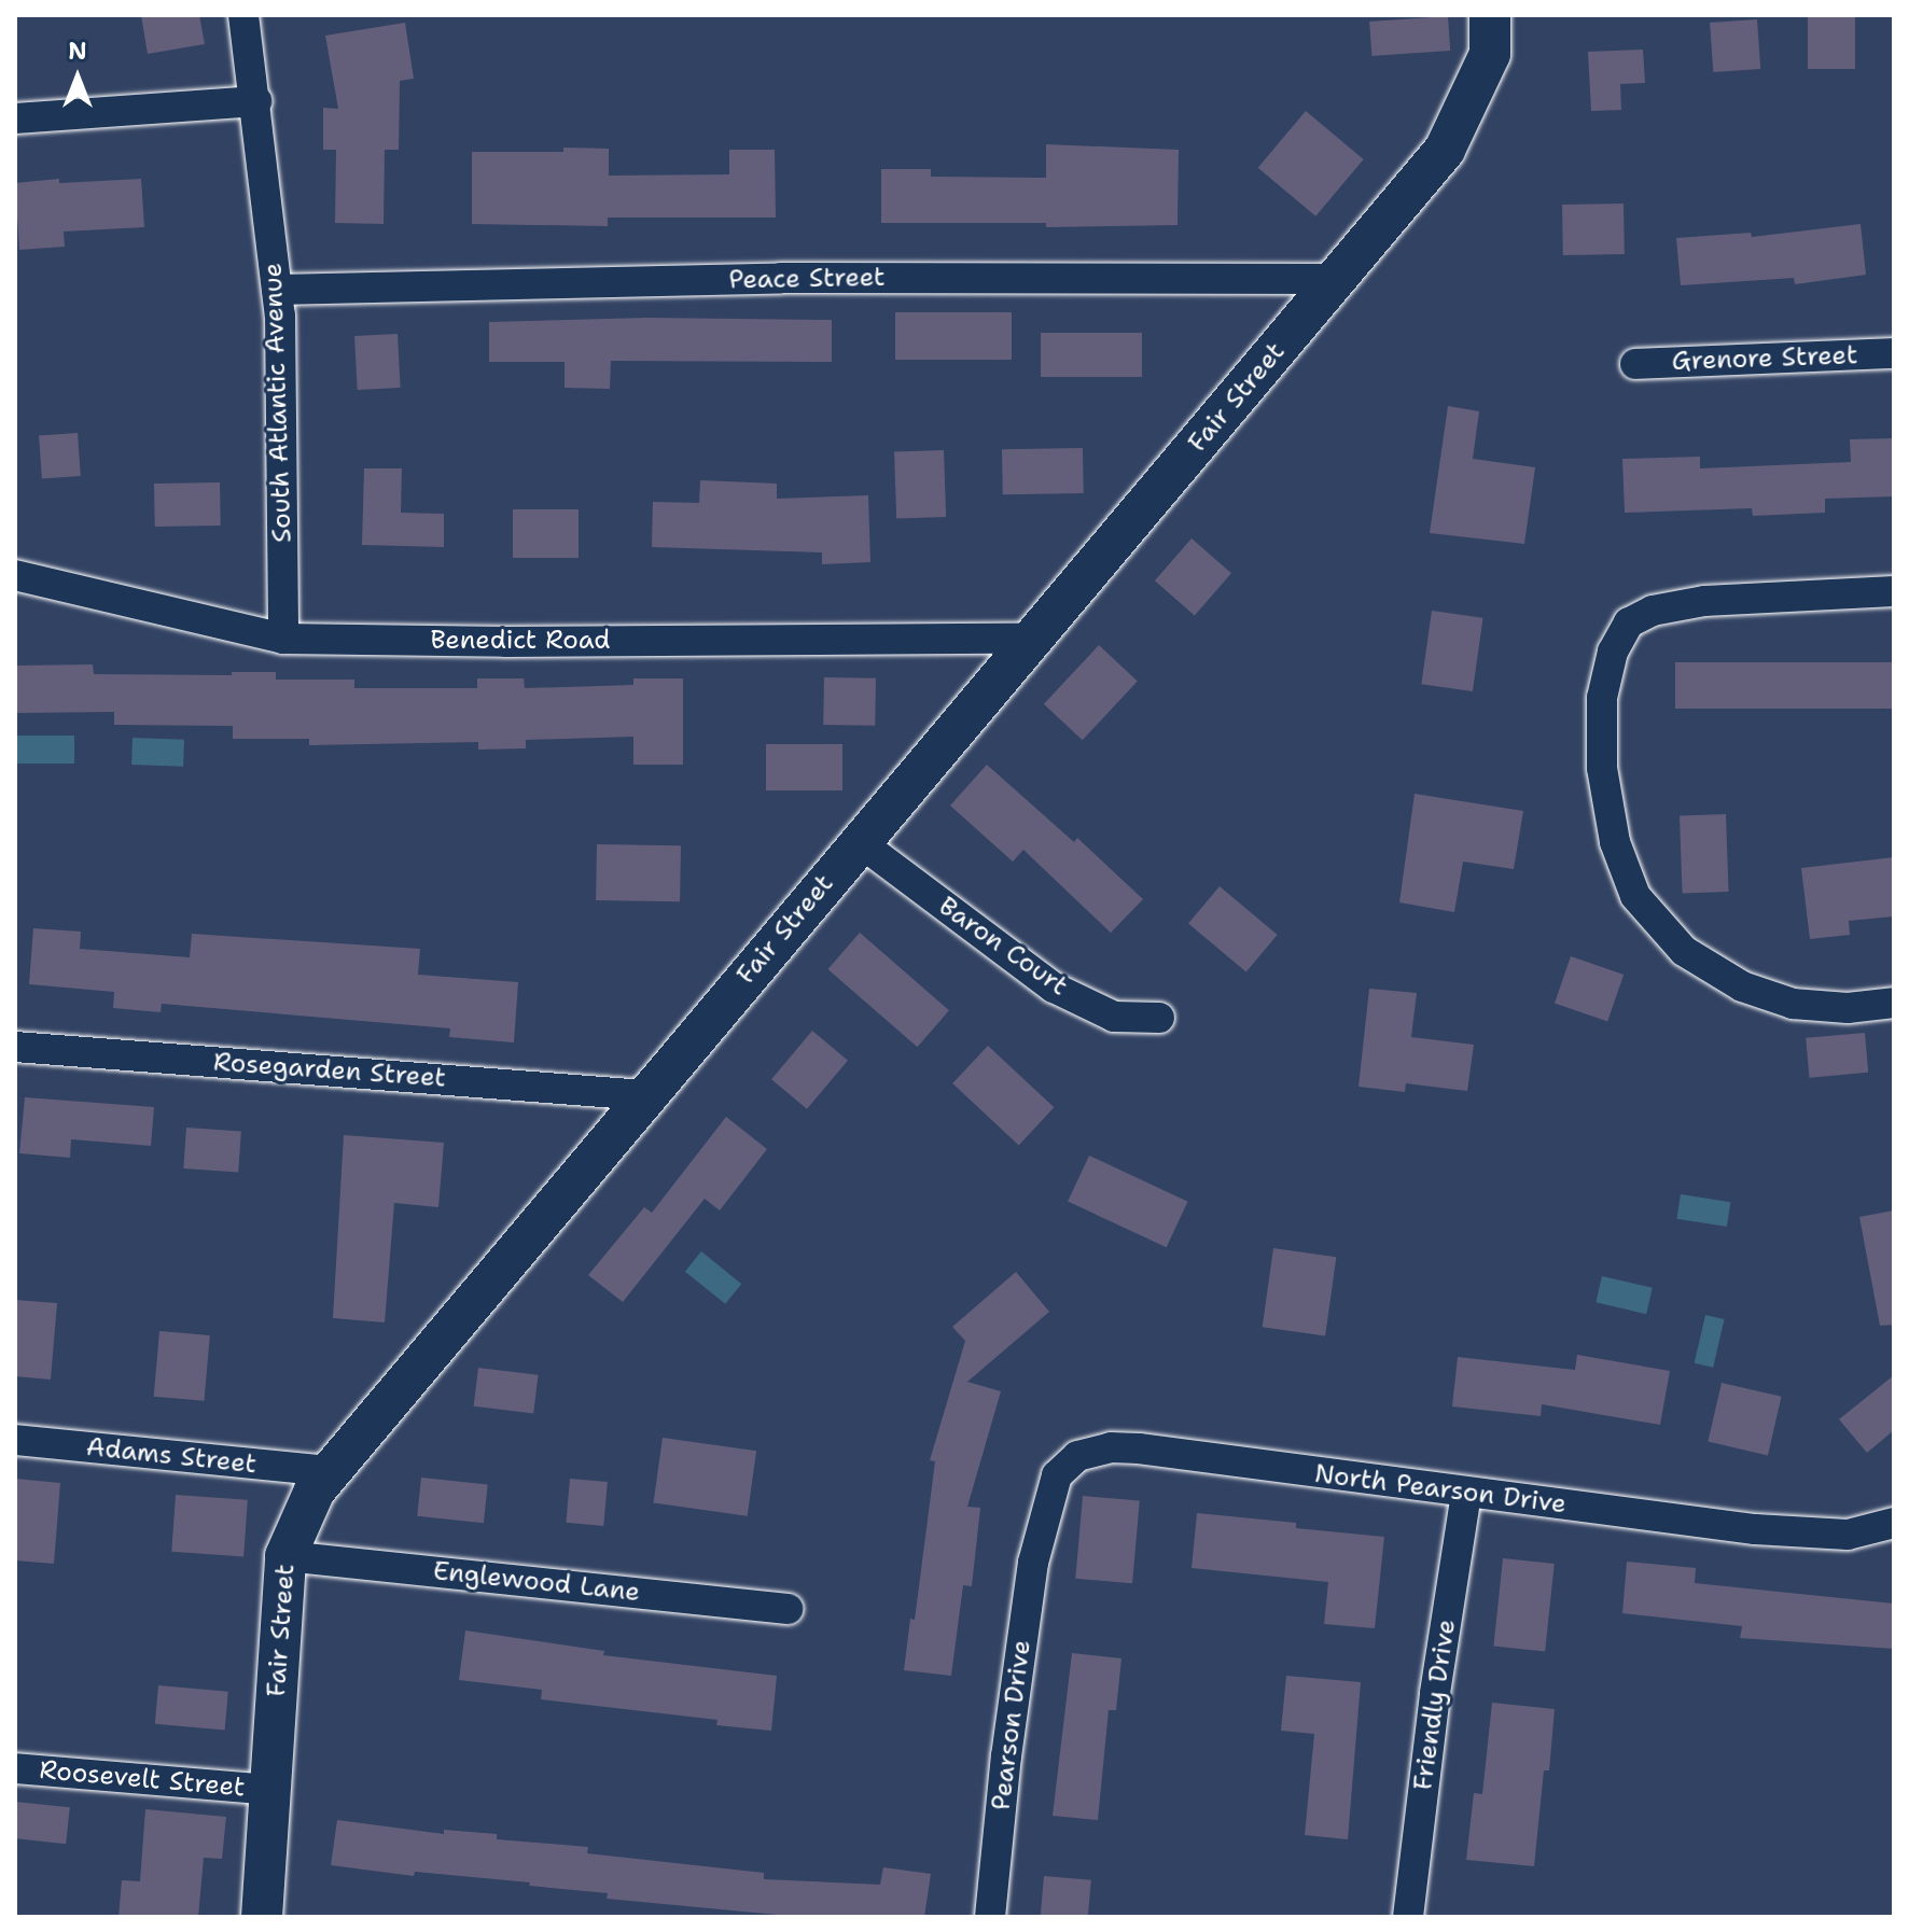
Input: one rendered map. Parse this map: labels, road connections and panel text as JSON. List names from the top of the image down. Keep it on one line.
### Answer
{"streets":{"street":["Peace Street","Grenore Street","Fair Street","South Atlantic Avenue","Benedict Road","Baron Court","Rosegarden Street","Adams Street","North Pearson Drive","Englewood Lane","Friendly Drive","Pearson Drive","Roosevelt Street"]},"crossings":[["Peace Street","Fair Street"],["Peace Street","South Atlantic Avenue"],["Fair Street","Benedict Road"],["Fair Street","Baron Court"],["Fair Street","Rosegarden Street"],["Fair Street","Adams Street"],["Fair Street","Englewood Lane"],["Fair Street","Roosevelt Street"],["South Atlantic Avenue","Benedict Road"],["North Pearson Drive","Friendly Drive"],["North Pearson Drive","Pearson Drive"]],"north":"top"}
